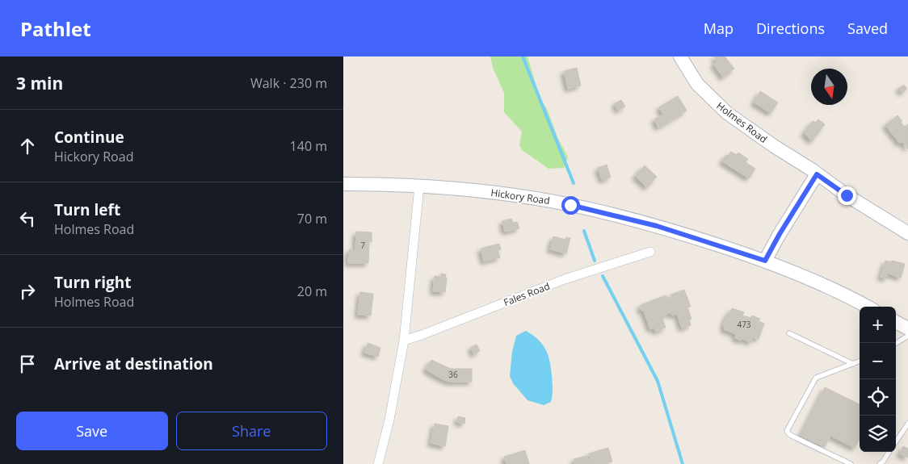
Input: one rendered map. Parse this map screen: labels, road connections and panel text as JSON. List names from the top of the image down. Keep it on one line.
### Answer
{"streets":{"main road":["Holmes Road","Hickory Road"],"street":["Fales Road"]},"house_numbers":["7","473","36"],"north":"bottom","page":{"header":"Pathlet","nav":["Map","Directions","Saved"],"heading":["3 min","Walk · 230 m"],"list":[["Continue","Hickory Road","140 m"],["Turn left","Holmes Road","70 m"],["Turn right","Holmes Road","20 m"],"Arrive at destination"],"map_buttons":["+","−"],"buttons":["Save","Share"]}}
